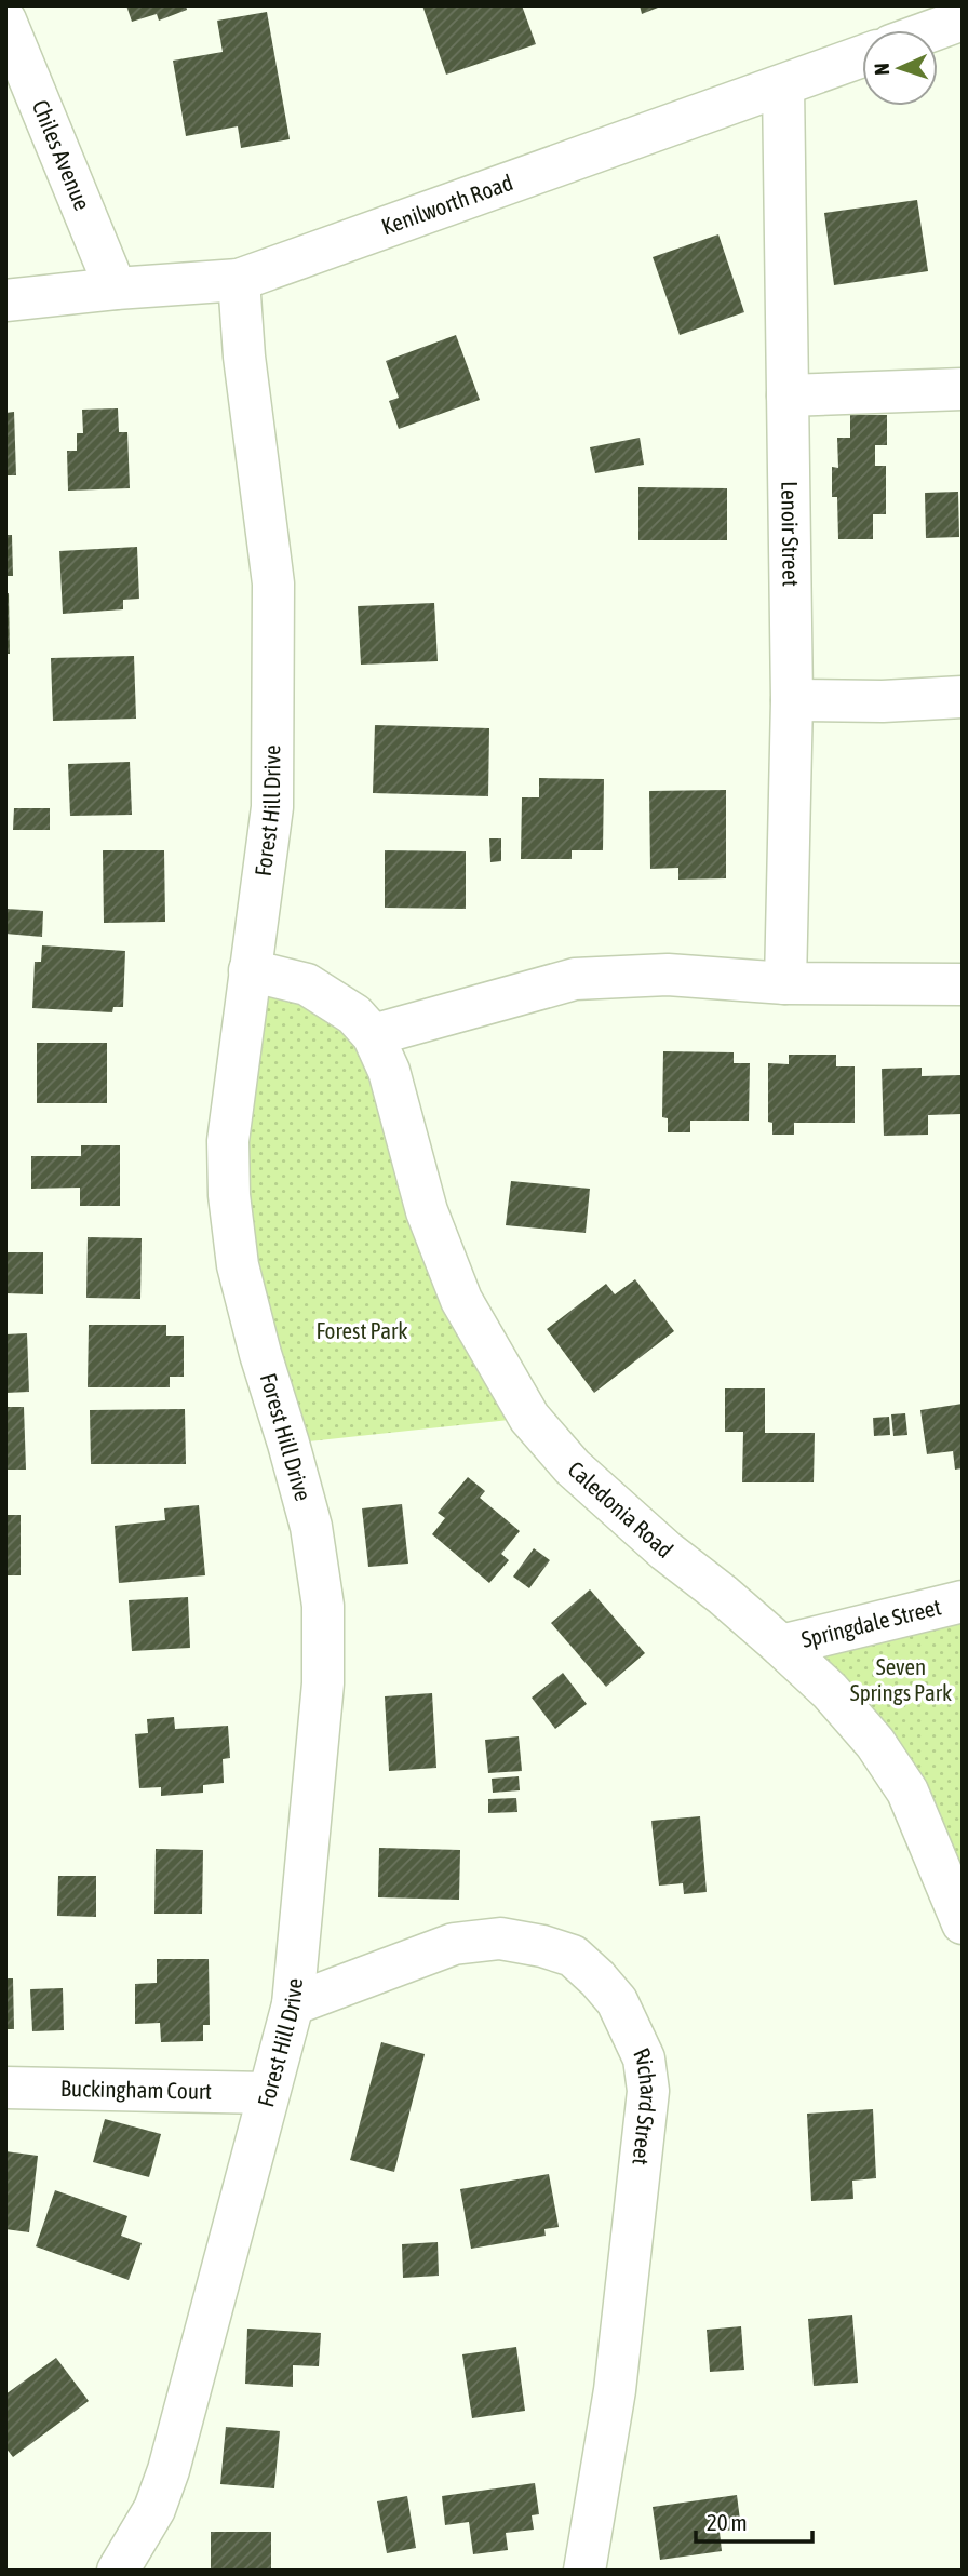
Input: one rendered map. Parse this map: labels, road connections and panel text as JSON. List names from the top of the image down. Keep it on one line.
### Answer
{"streets":{"street":["Chiles Avenue","Kenilworth Road","Lenoir Street","Forest Hill Drive","Caledonia Road","Springdale Street","Buckingham Court","Richard Street"]},"crossings":[["Chiles Avenue","Kenilworth Road"],["Kenilworth Road","Lenoir Street"],["Kenilworth Road","Forest Hill Drive"],["Forest Hill Drive","Caledonia Road"],["Forest Hill Drive","Buckingham Court"],["Forest Hill Drive","Richard Street"],["Caledonia Road","Springdale Street"]],"parks":["Forest Park","Seven Springs Park"],"scale_bar":"20 m","north":"left"}
